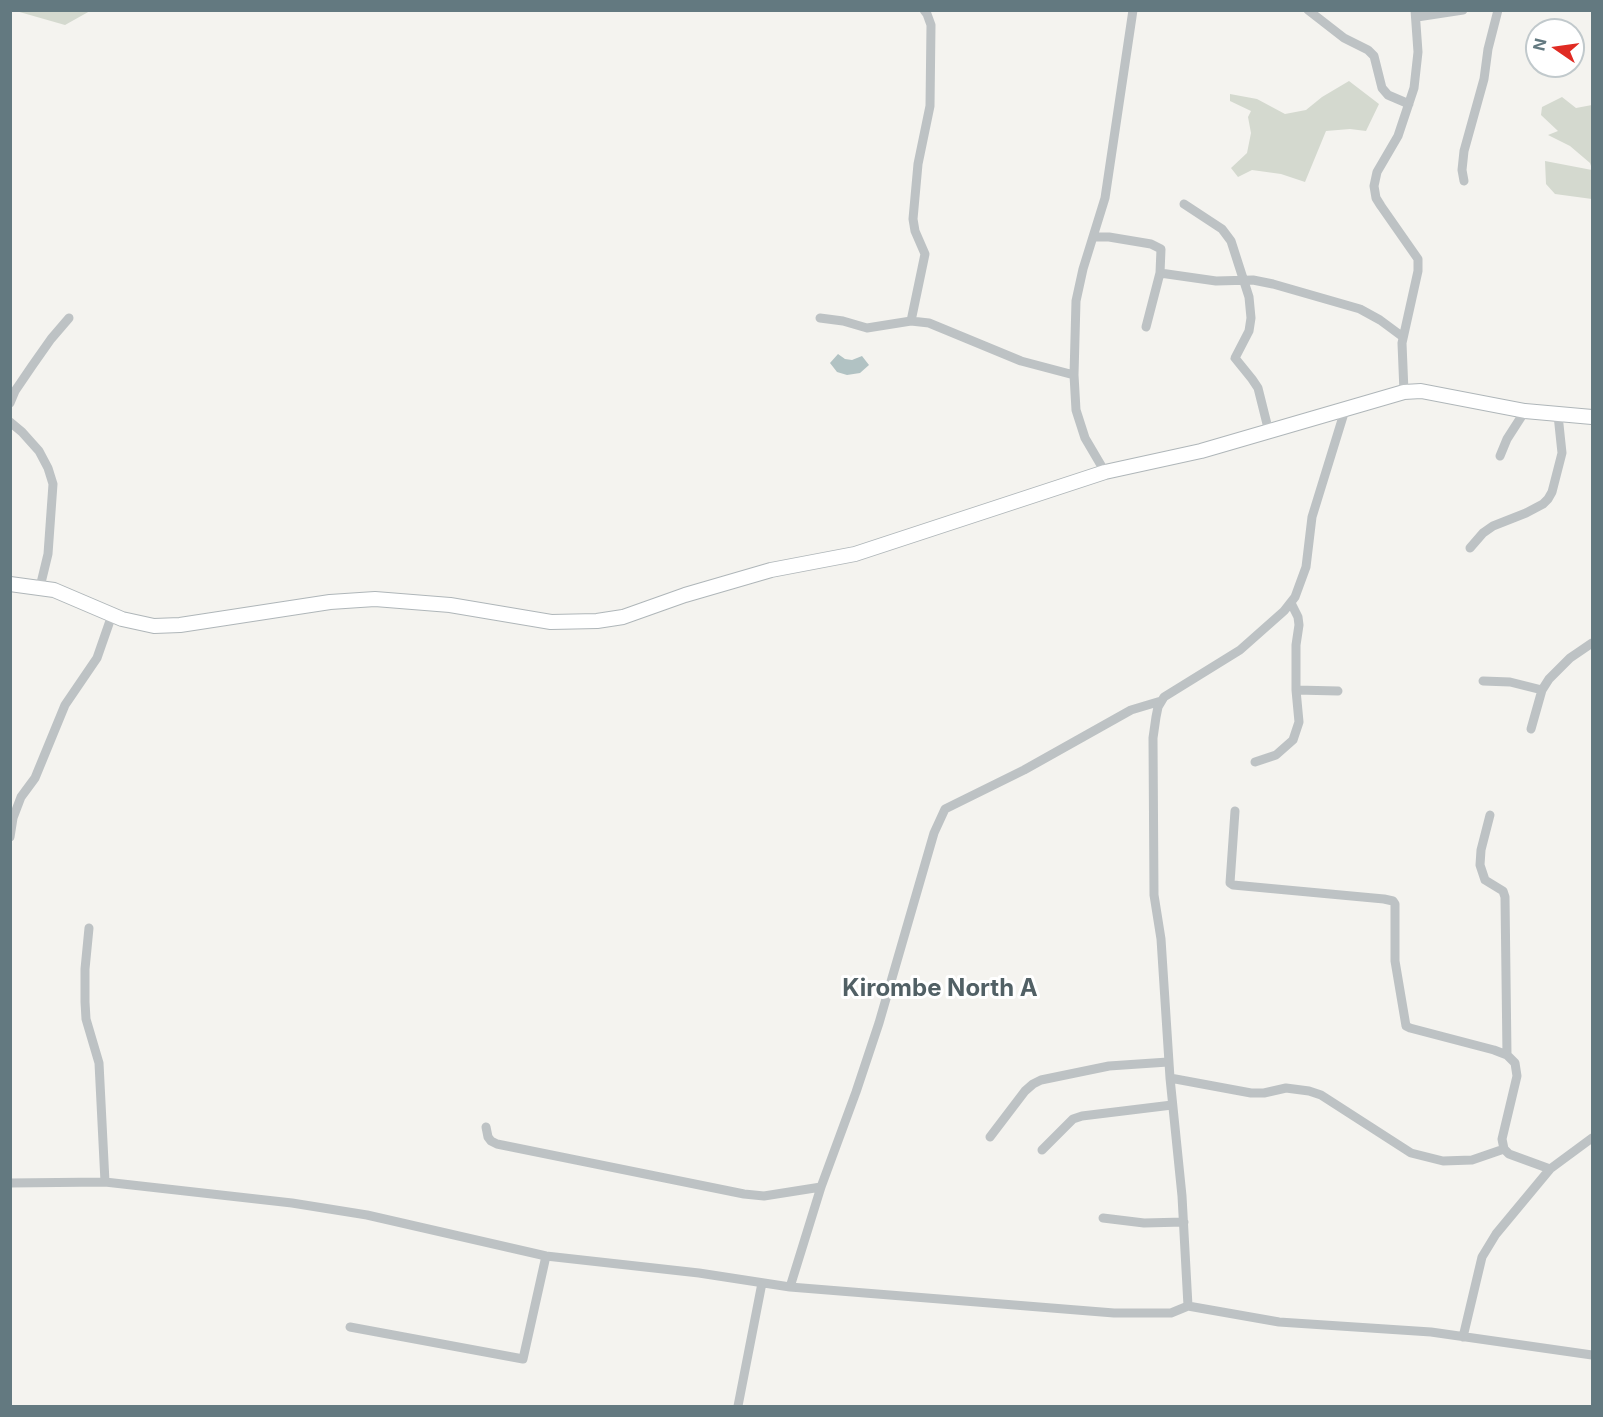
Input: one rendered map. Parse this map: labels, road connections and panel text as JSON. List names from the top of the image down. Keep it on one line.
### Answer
{"districts":["Kirombe North A"],"north":"left"}
